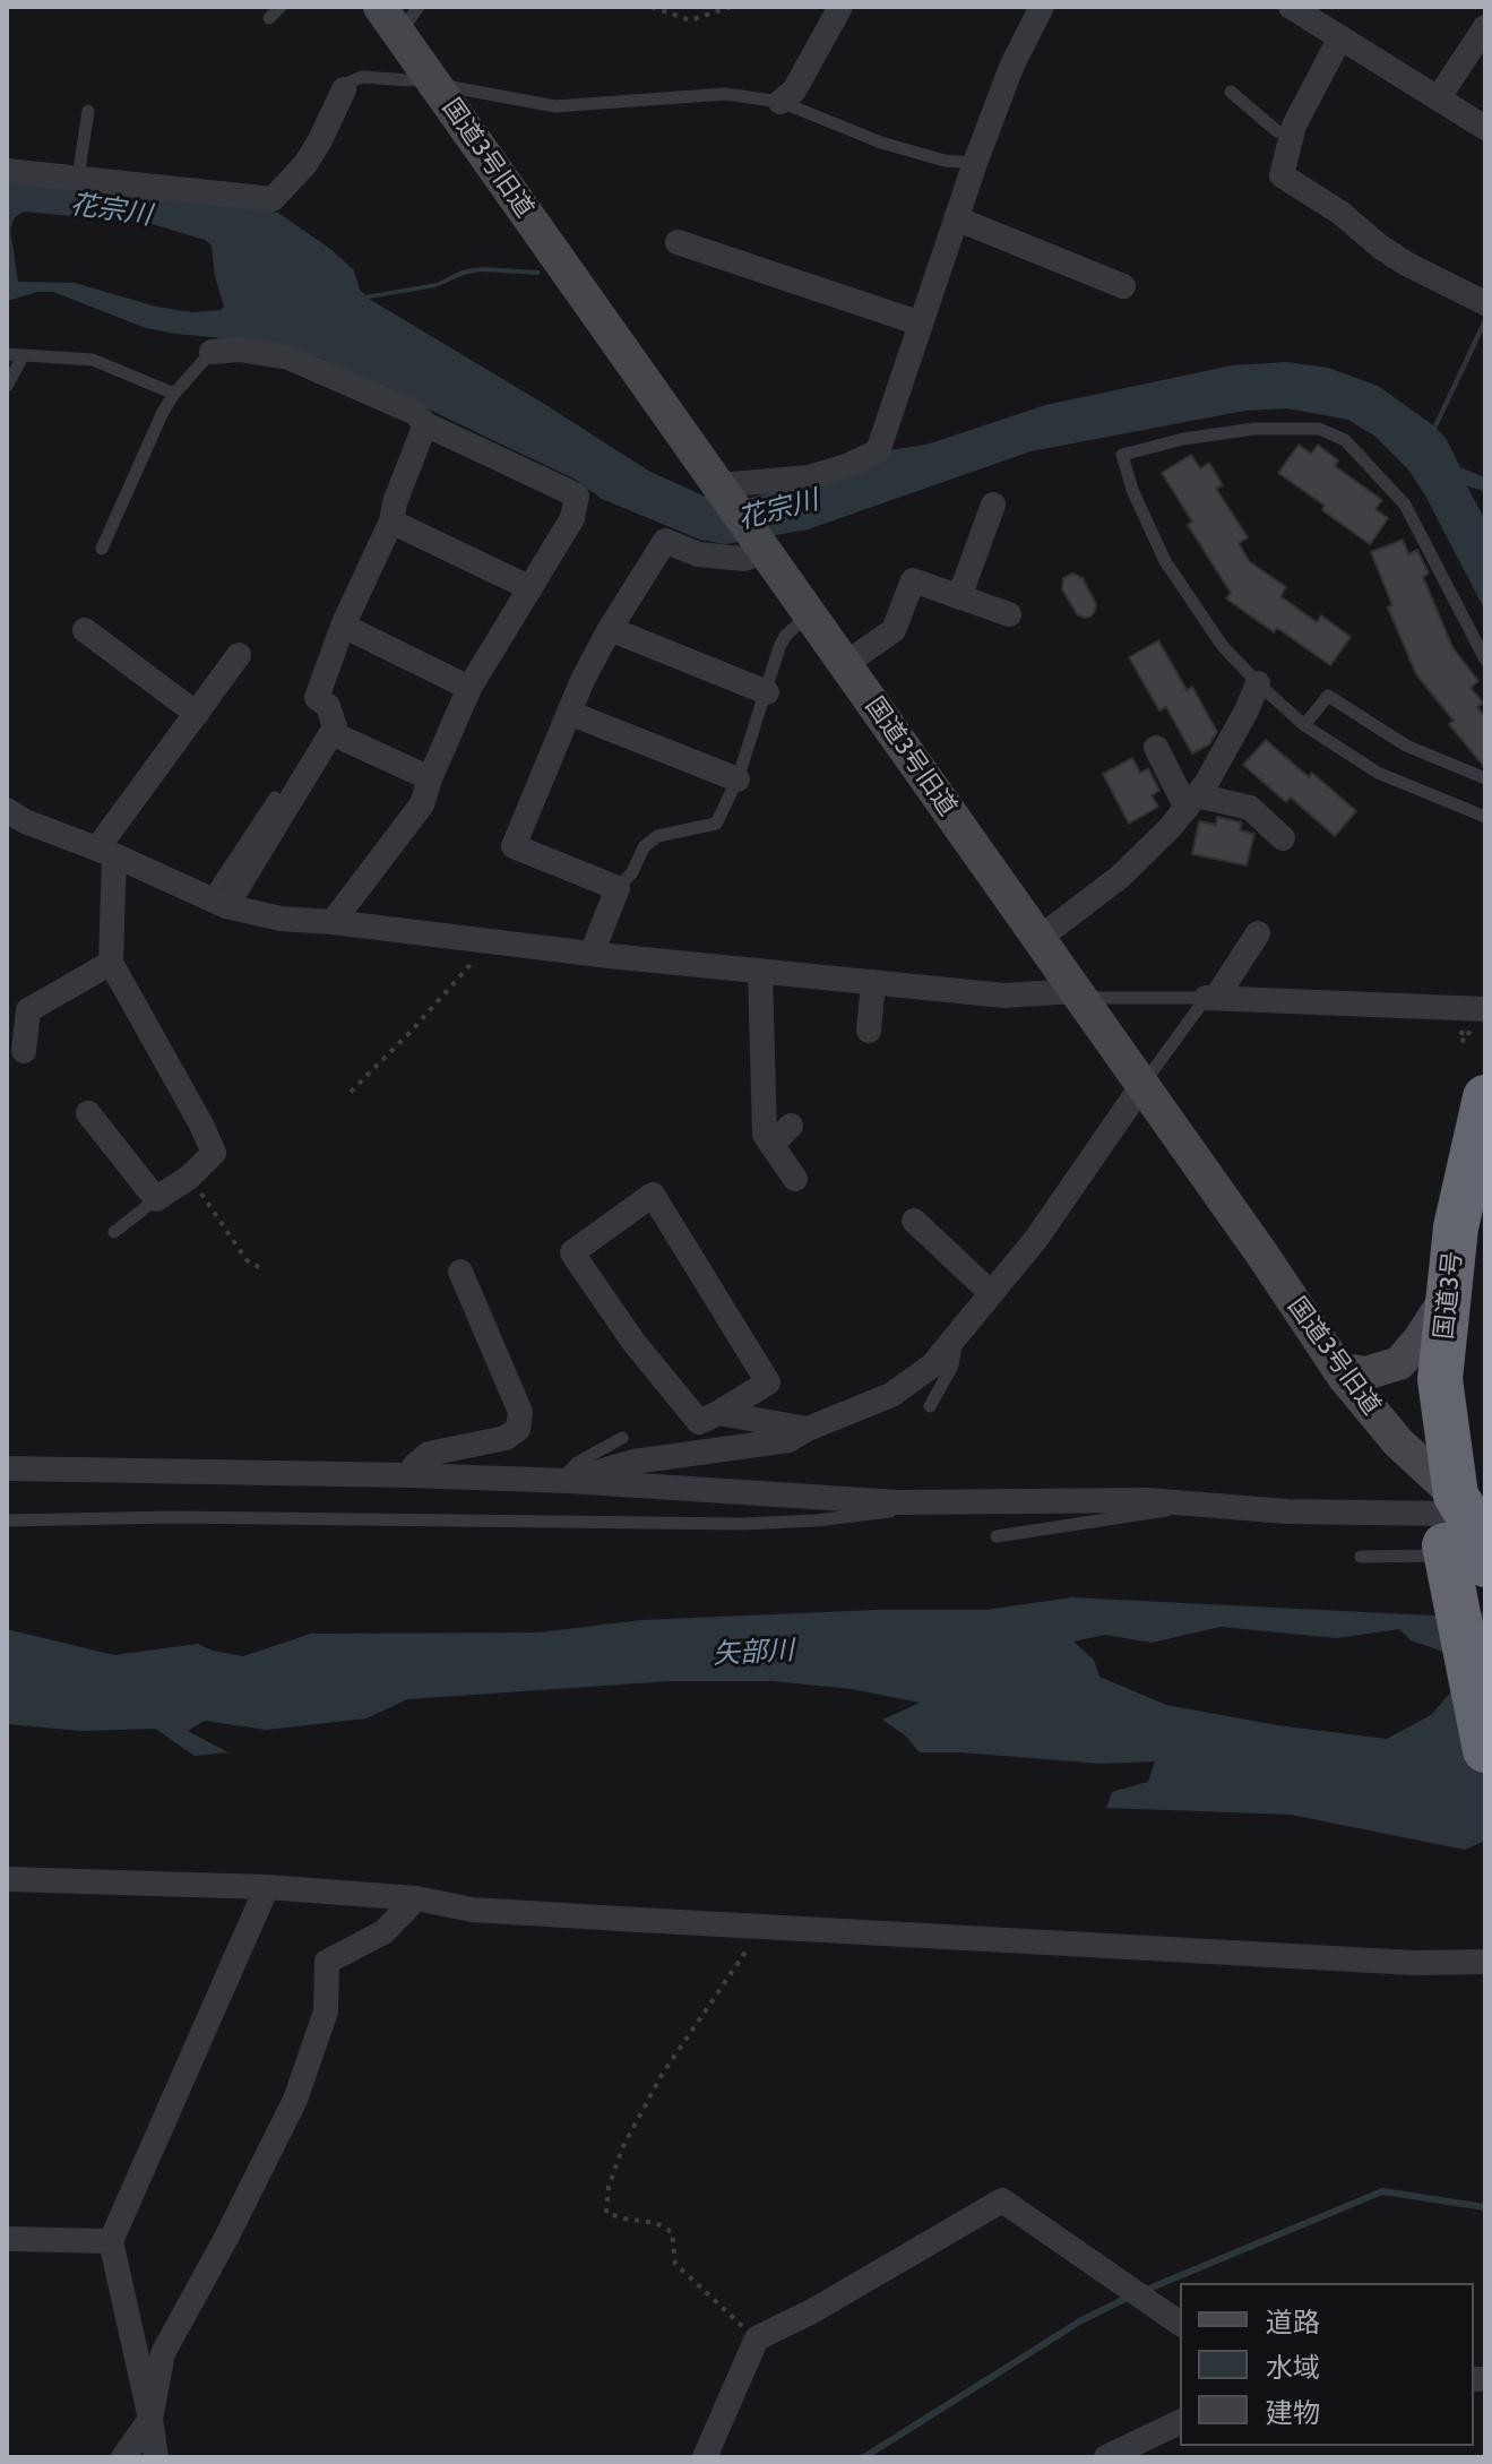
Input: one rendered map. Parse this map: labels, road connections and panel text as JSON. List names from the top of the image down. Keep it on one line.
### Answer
{"streets":{"highway":["国道3号"],"street":["国道3号旧道"]},"crossings":[["国道3号旧道","国道3号"]],"water":["花宗川","矢部川"],"legend":["道路","水域","建物"]}
